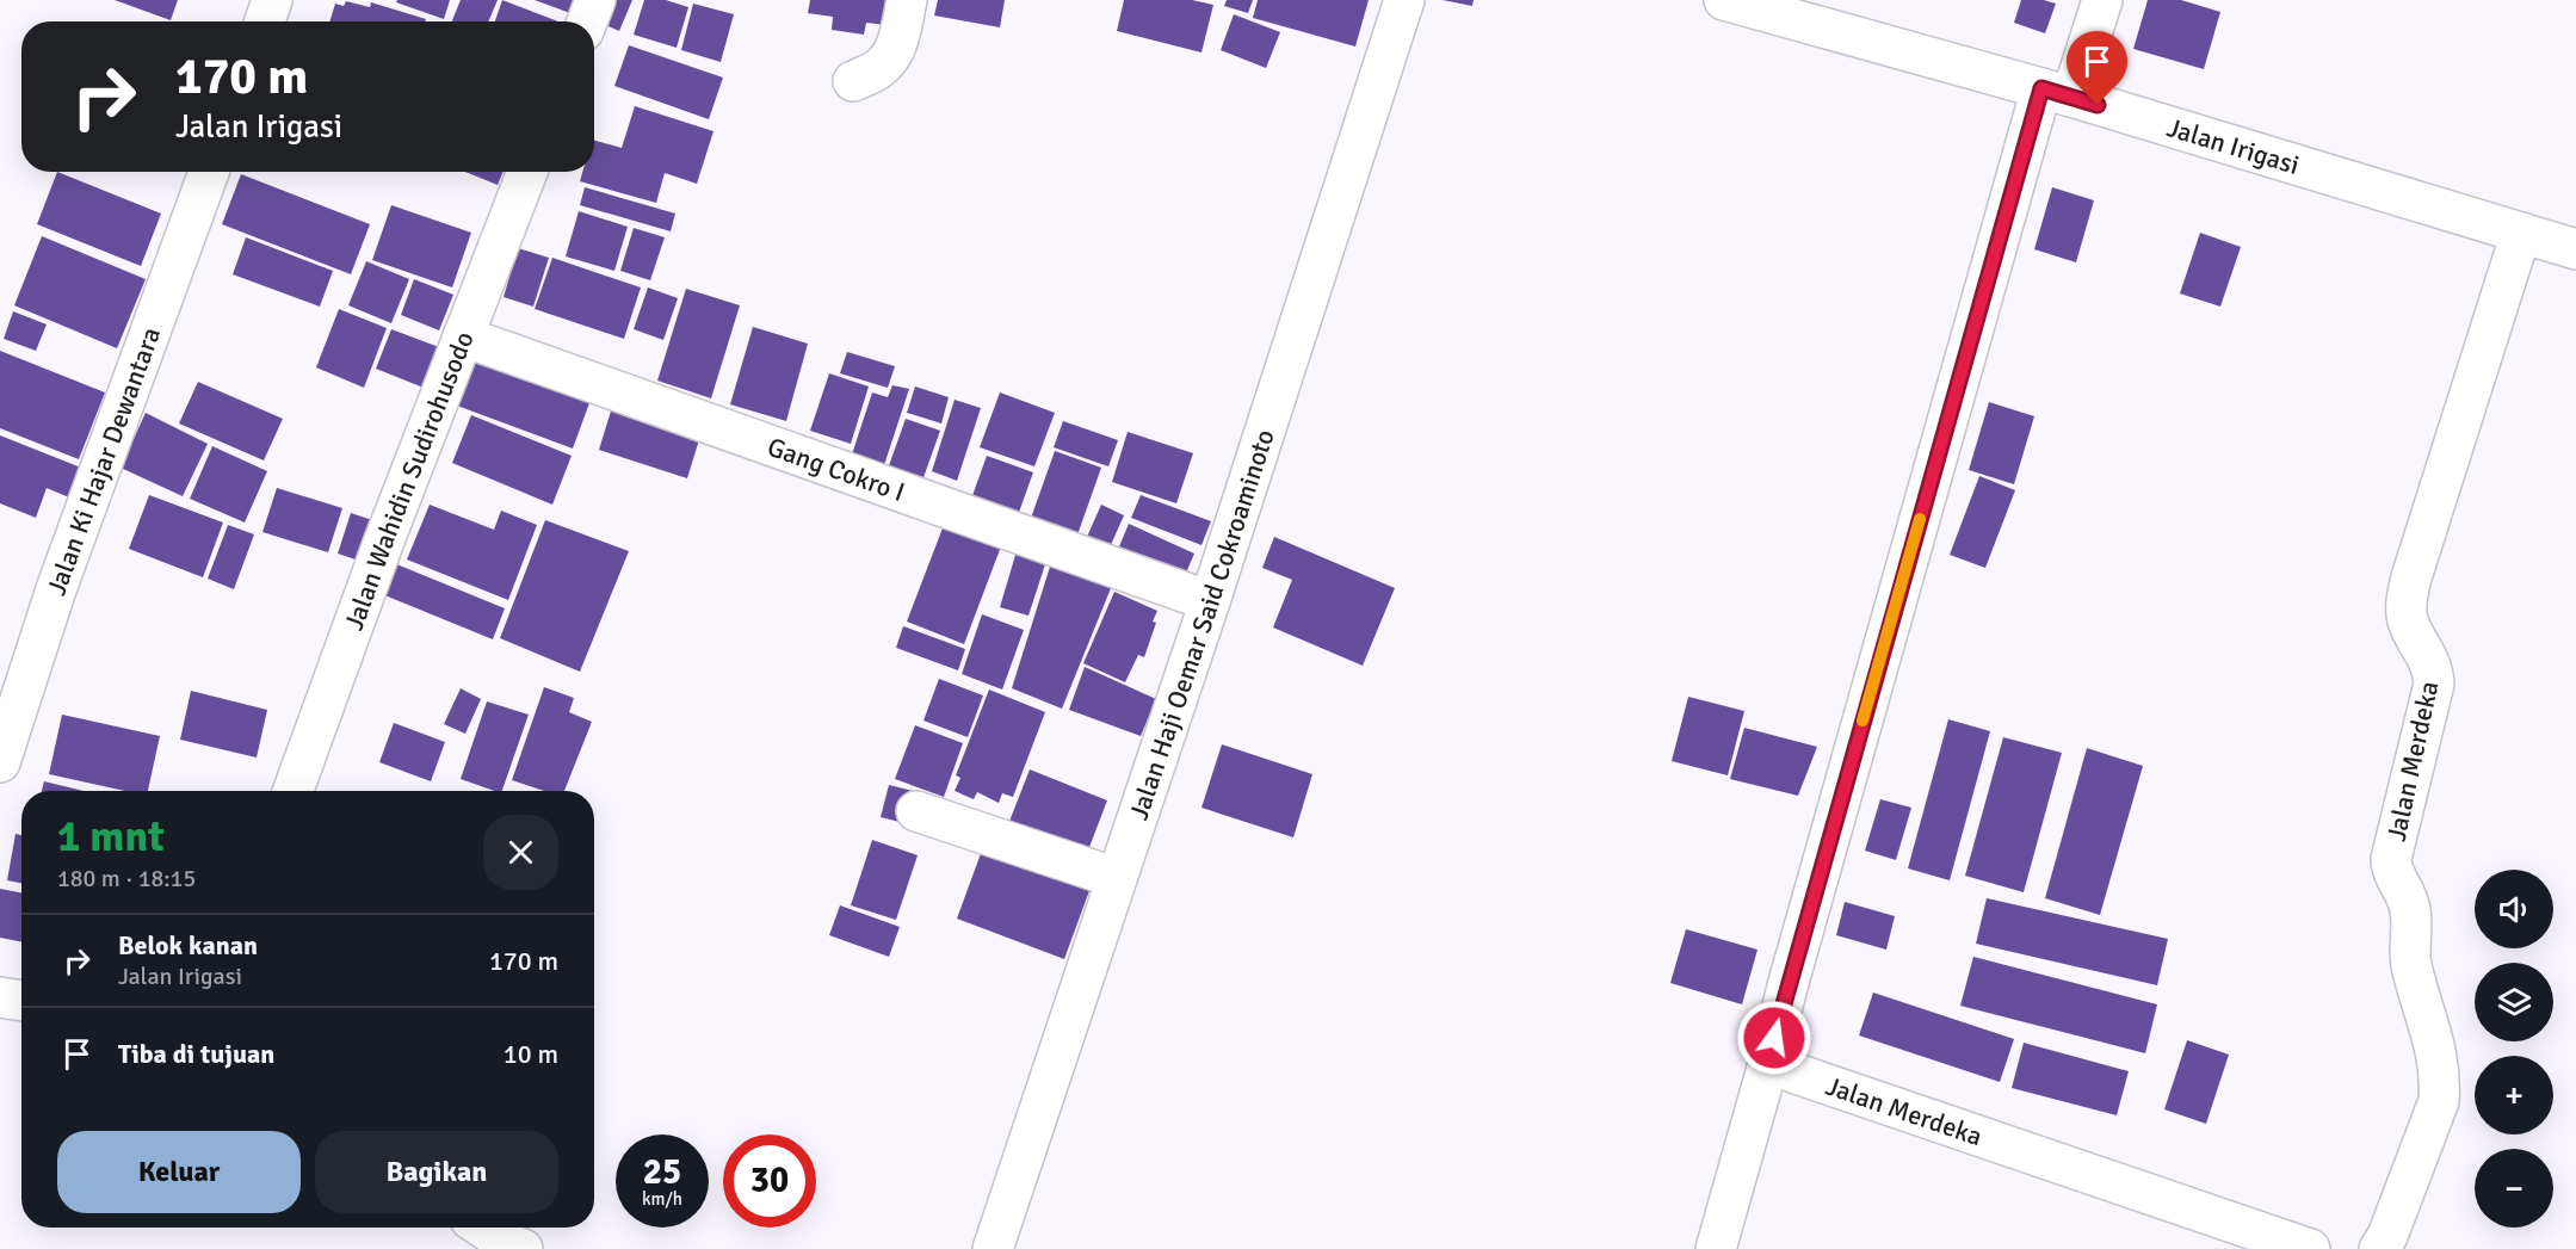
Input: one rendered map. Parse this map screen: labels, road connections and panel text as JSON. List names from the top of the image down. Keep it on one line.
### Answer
{"streets":{"street":["Jalan Irigasi","Jalan Ki Hajar Dewantara","Gang Cokro I","Jalan Wahidin Sudirohusodo","Jalan Haji Oemar Said Cokroaminoto","Jalan Merdeka"]},"crossings":[["Jalan Irigasi","Jalan Merdeka"],["Gang Cokro I","Jalan Wahidin Sudirohusodo"],["Gang Cokro I","Jalan Haji Oemar Said Cokroaminoto"]],"page":{"turn":["170 m","Jalan Irigasi"],"heading":["1 mnt","180 m · 18:15"],"map_buttons":["+","−"],"list":[{"name":"Belok kanan","note":"Jalan Irigasi","value":"170 m"},{"name":"Tiba di tujuan","value":"10 m"}],"buttons":["Keluar","Bagikan"],"speed":"25 km/h","limit":"30"}}
